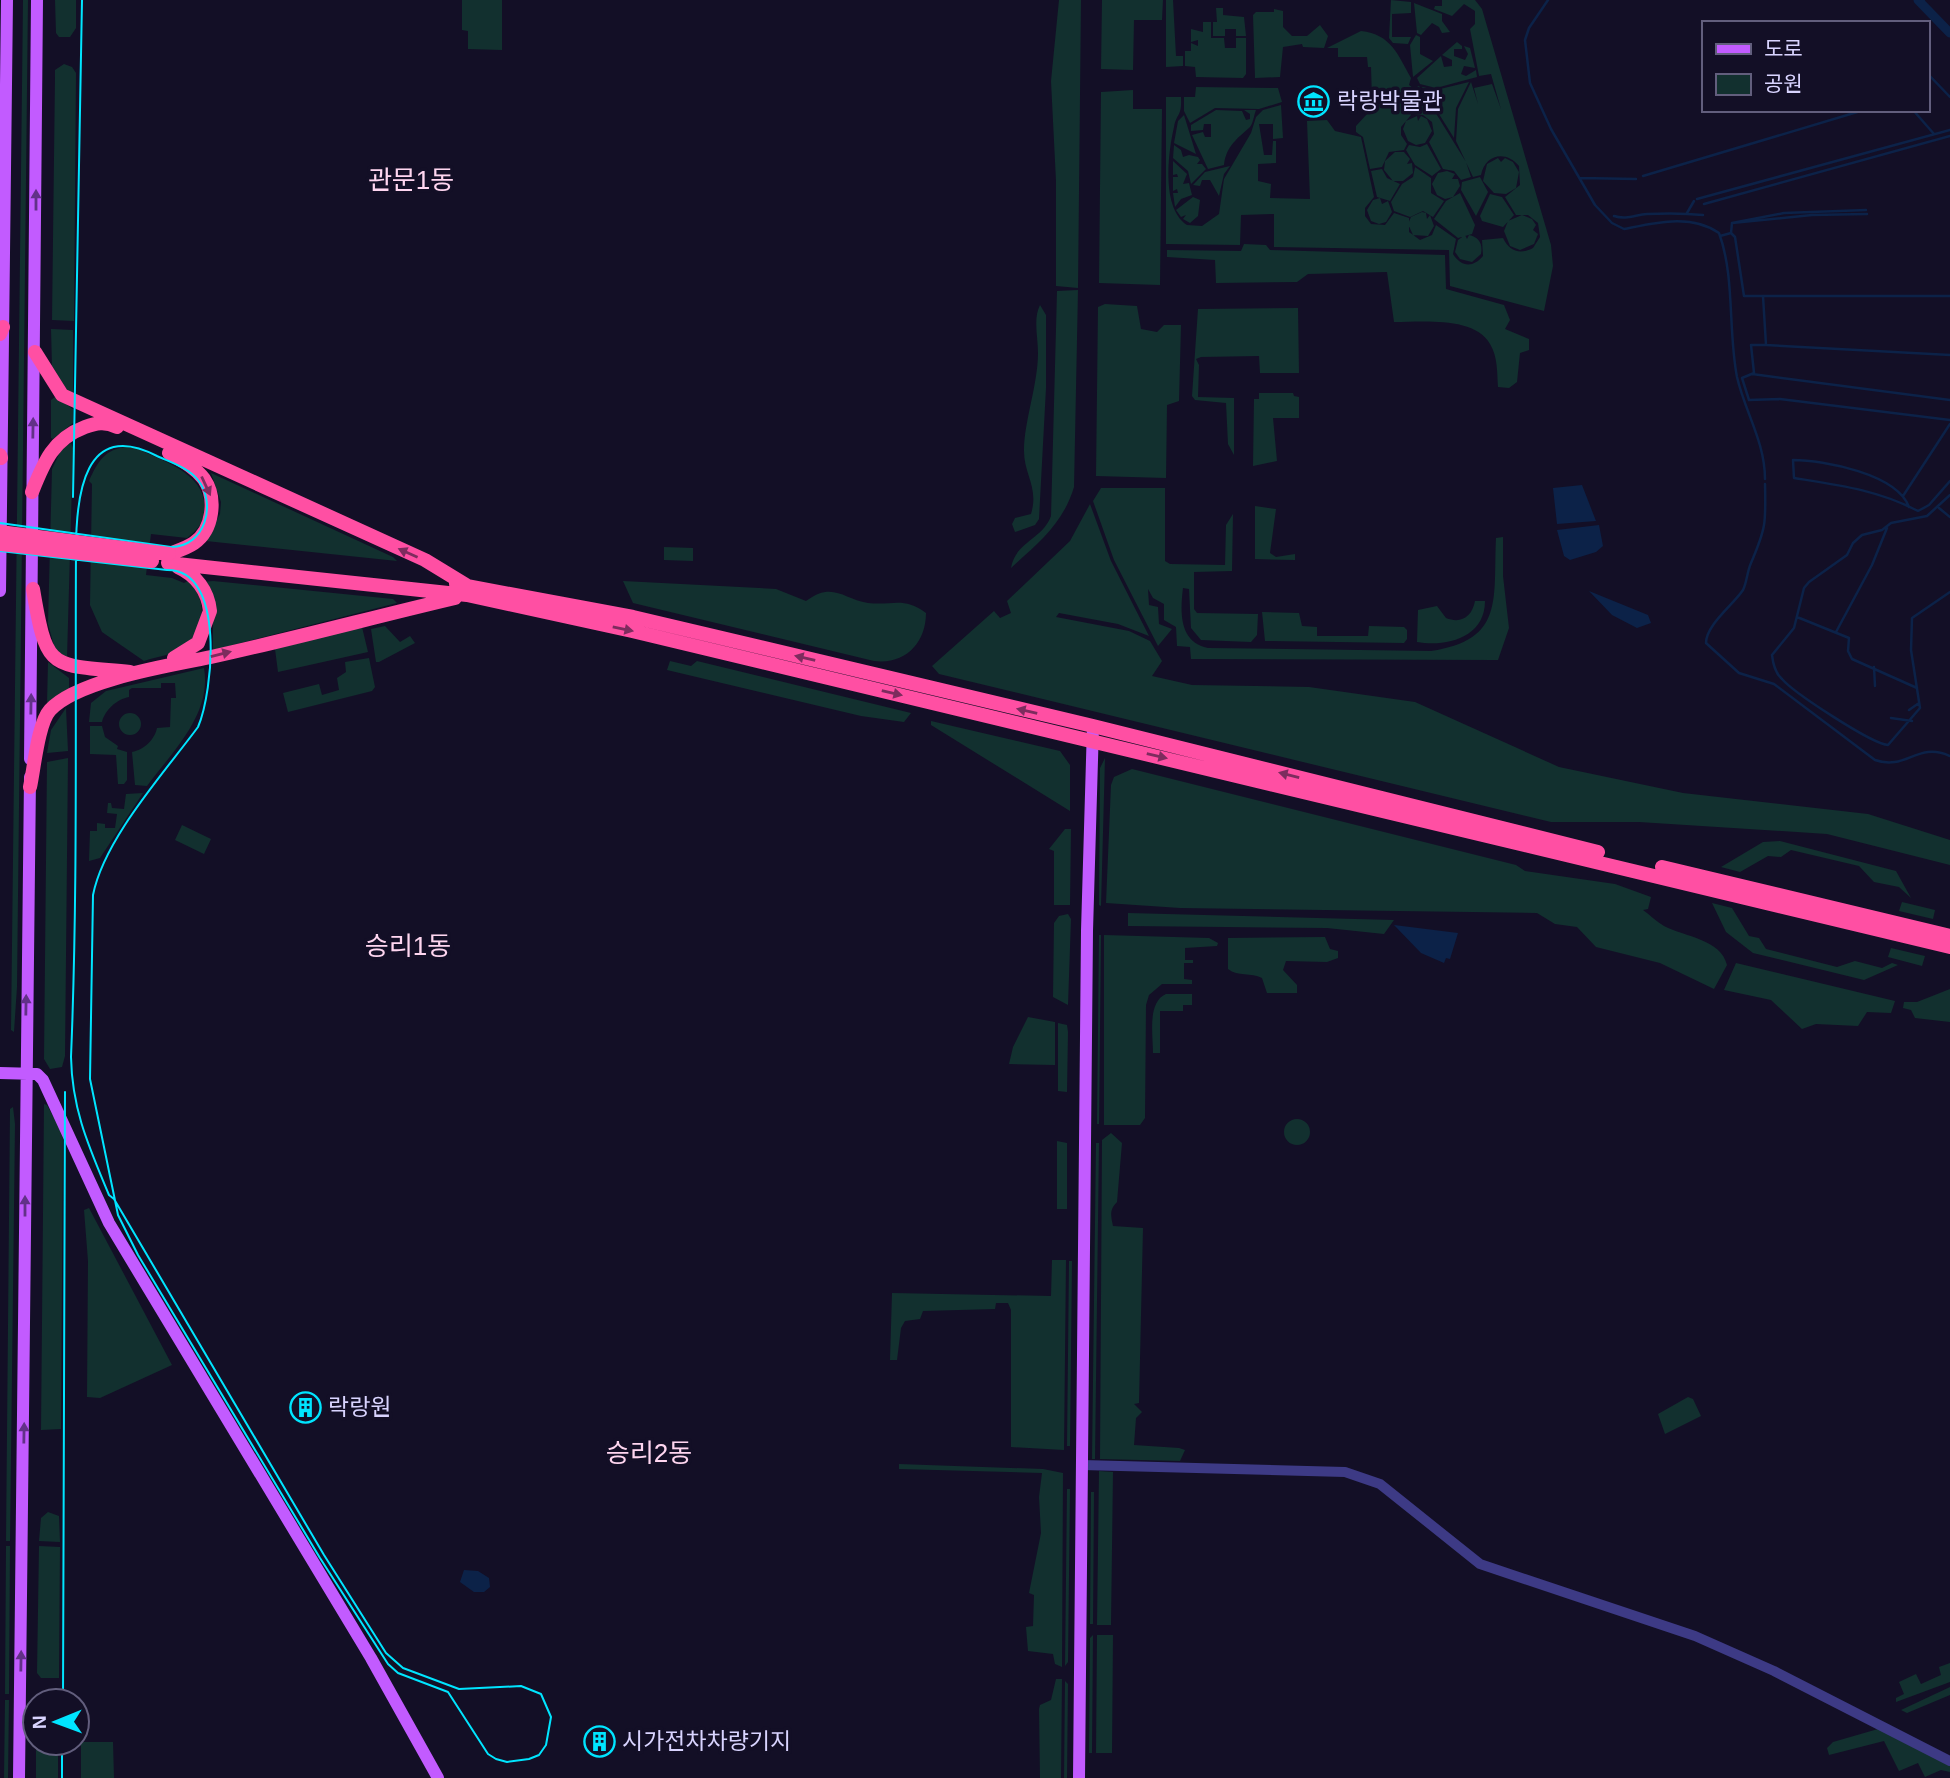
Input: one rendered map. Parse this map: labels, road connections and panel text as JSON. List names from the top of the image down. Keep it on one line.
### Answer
{"districts":["관문1동","승리1동","승리2동"],"places":{"museum":["락랑박물관"],"building":["락랑원","시가전차차량기지"]},"legend":["도로","공원"],"north":"left"}
